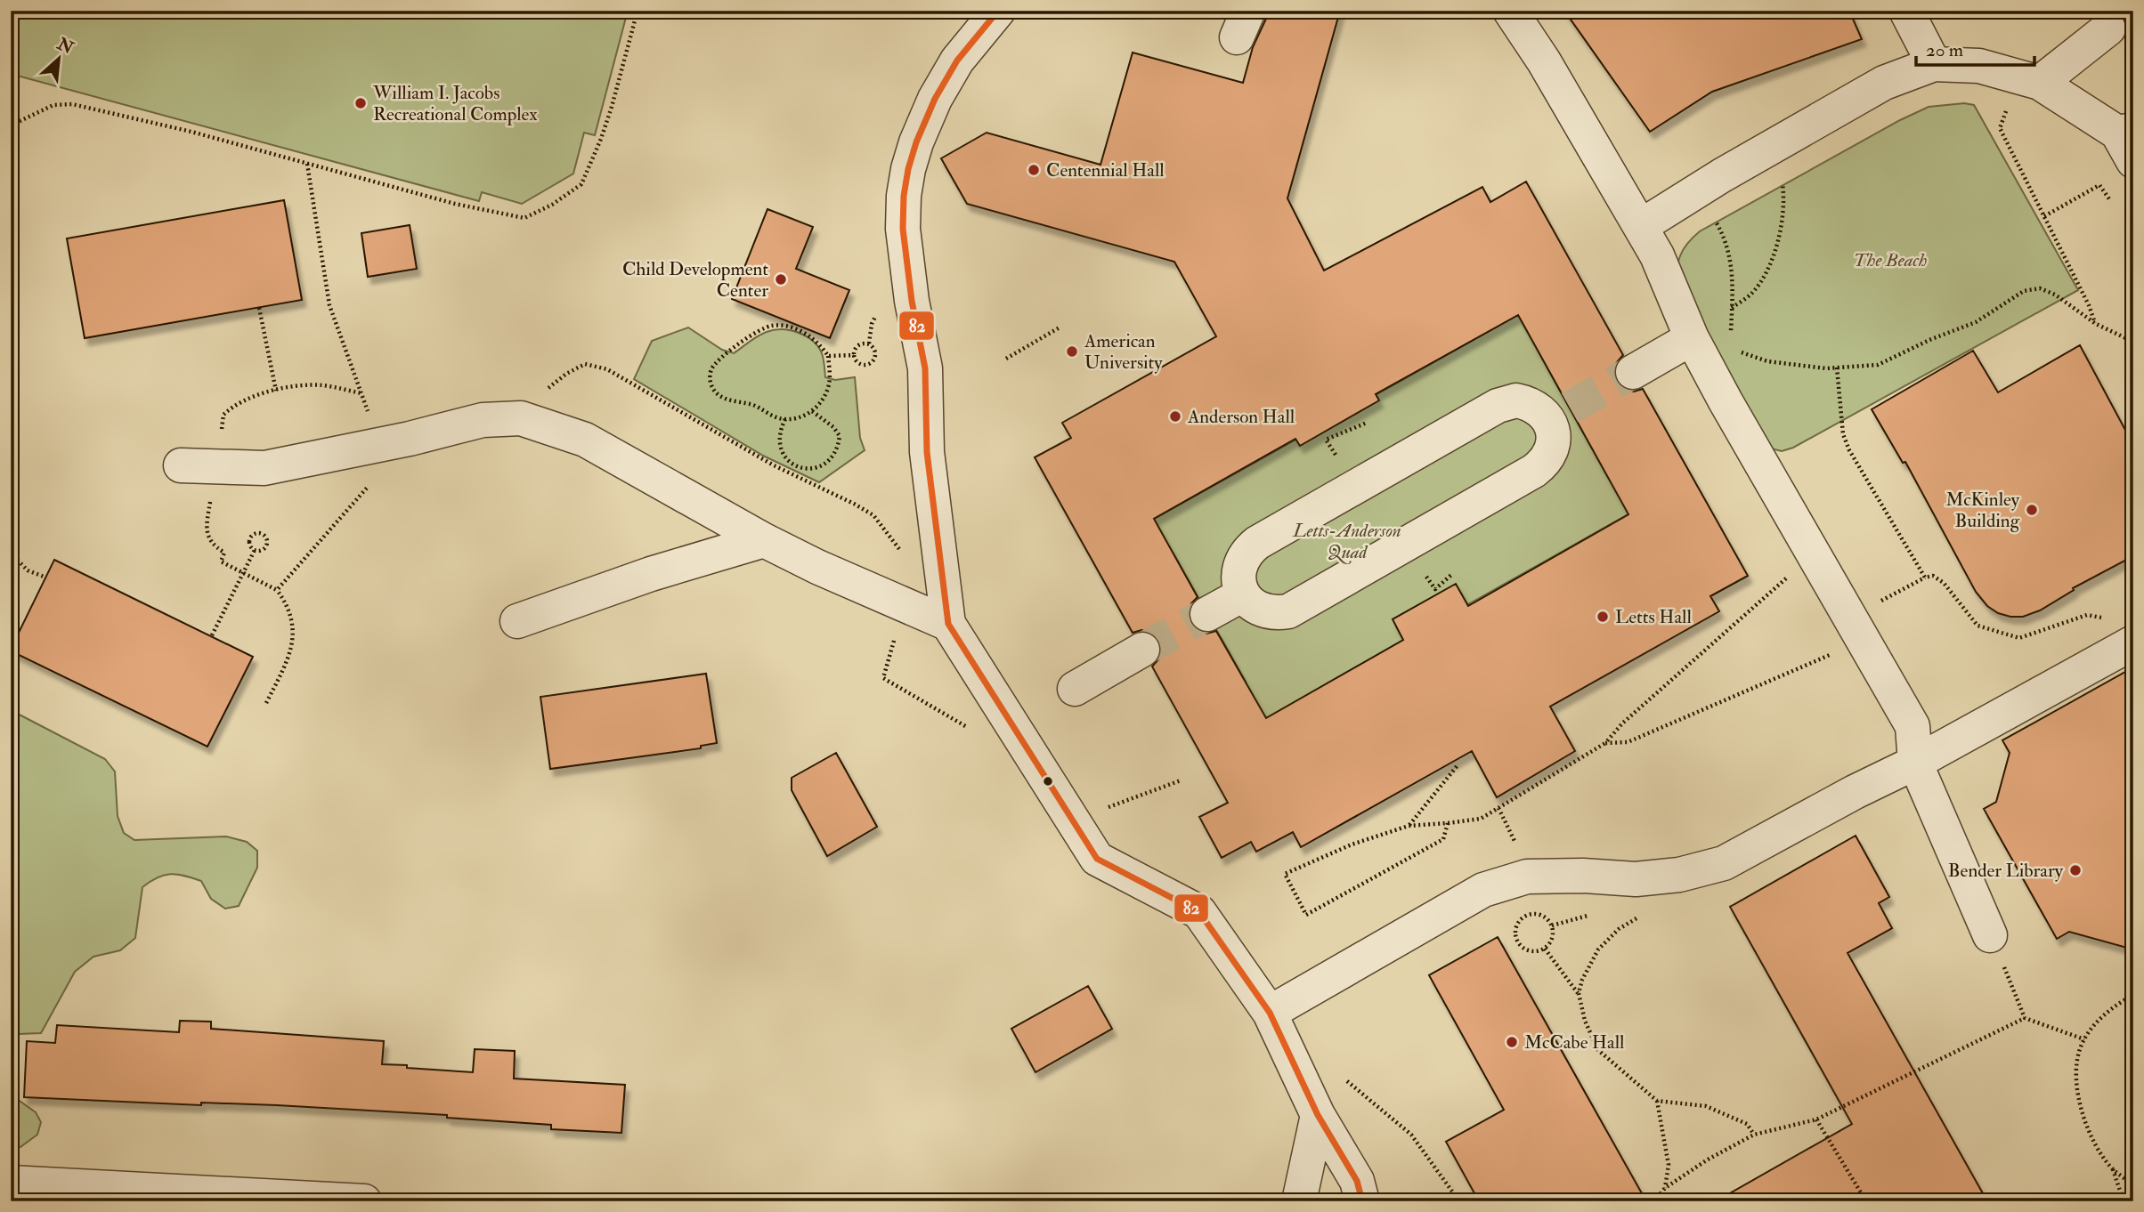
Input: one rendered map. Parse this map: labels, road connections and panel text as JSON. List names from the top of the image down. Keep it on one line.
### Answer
{"parks":["The Beach","Letts-Anderson Quad"],"places":["William I. Jacobs Recreational Complex","Centennial Hall","Child Development Center","American University","Anderson Hall","McKinley Building","Letts Hall","Bender Library","McCabe Hall"],"lines":["transit line 82"],"scale_bar":"20 m","north":"top right"}
